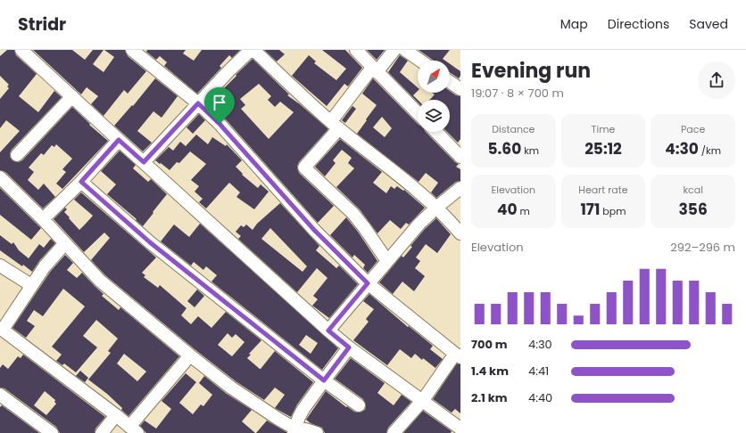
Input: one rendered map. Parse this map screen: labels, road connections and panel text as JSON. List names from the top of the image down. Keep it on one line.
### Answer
{"north":"top right","page":{"header":"Stridr","nav":["Map","Directions","Saved"],"heading":["Evening run","19:07 · 8 × 700 m"],"stats":[["Distance","5.60 km"],["Time","25:12"],["Pace","4:30 /km"],["Elevation","40 m"],["Heart rate","171 bpm"],["kcal","356"]],"chart":["Elevation","292–296 m"],"list":[{"name":"700 m","note":"4:30"},{"name":"1.4 km","note":"4:41"},{"name":"2.1 km","note":"4:40"}]}}
